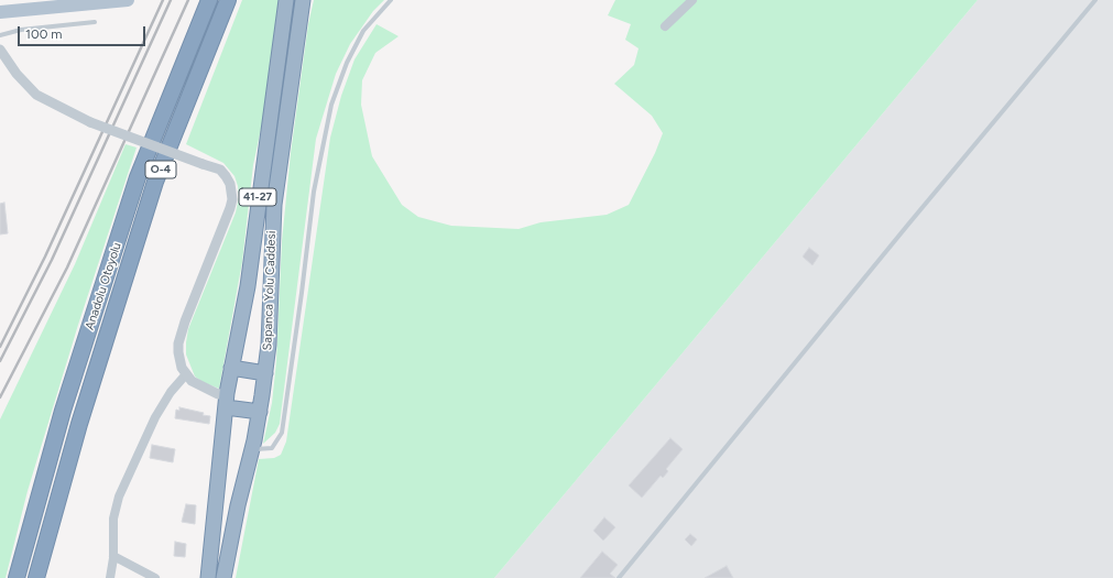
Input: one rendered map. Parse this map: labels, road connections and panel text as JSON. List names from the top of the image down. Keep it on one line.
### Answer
{"streets":{"highway":["O-4","41-27","Anadolu Otoyolu","Sapanca Yolu Caddesi"]},"scale_bar":"100 m"}
